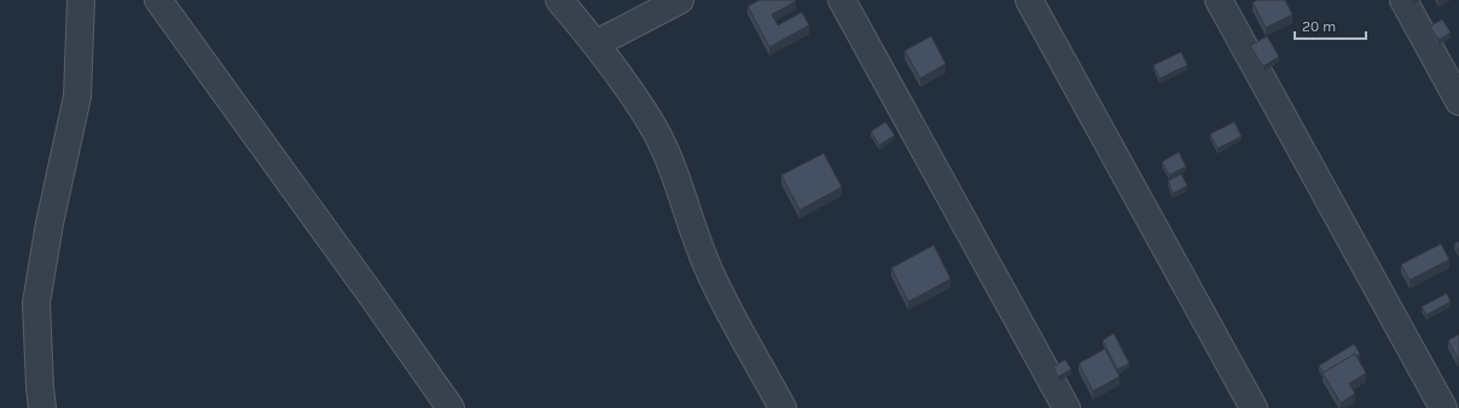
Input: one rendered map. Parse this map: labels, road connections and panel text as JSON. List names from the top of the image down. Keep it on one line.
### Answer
{"scale_bar":"20 m"}
